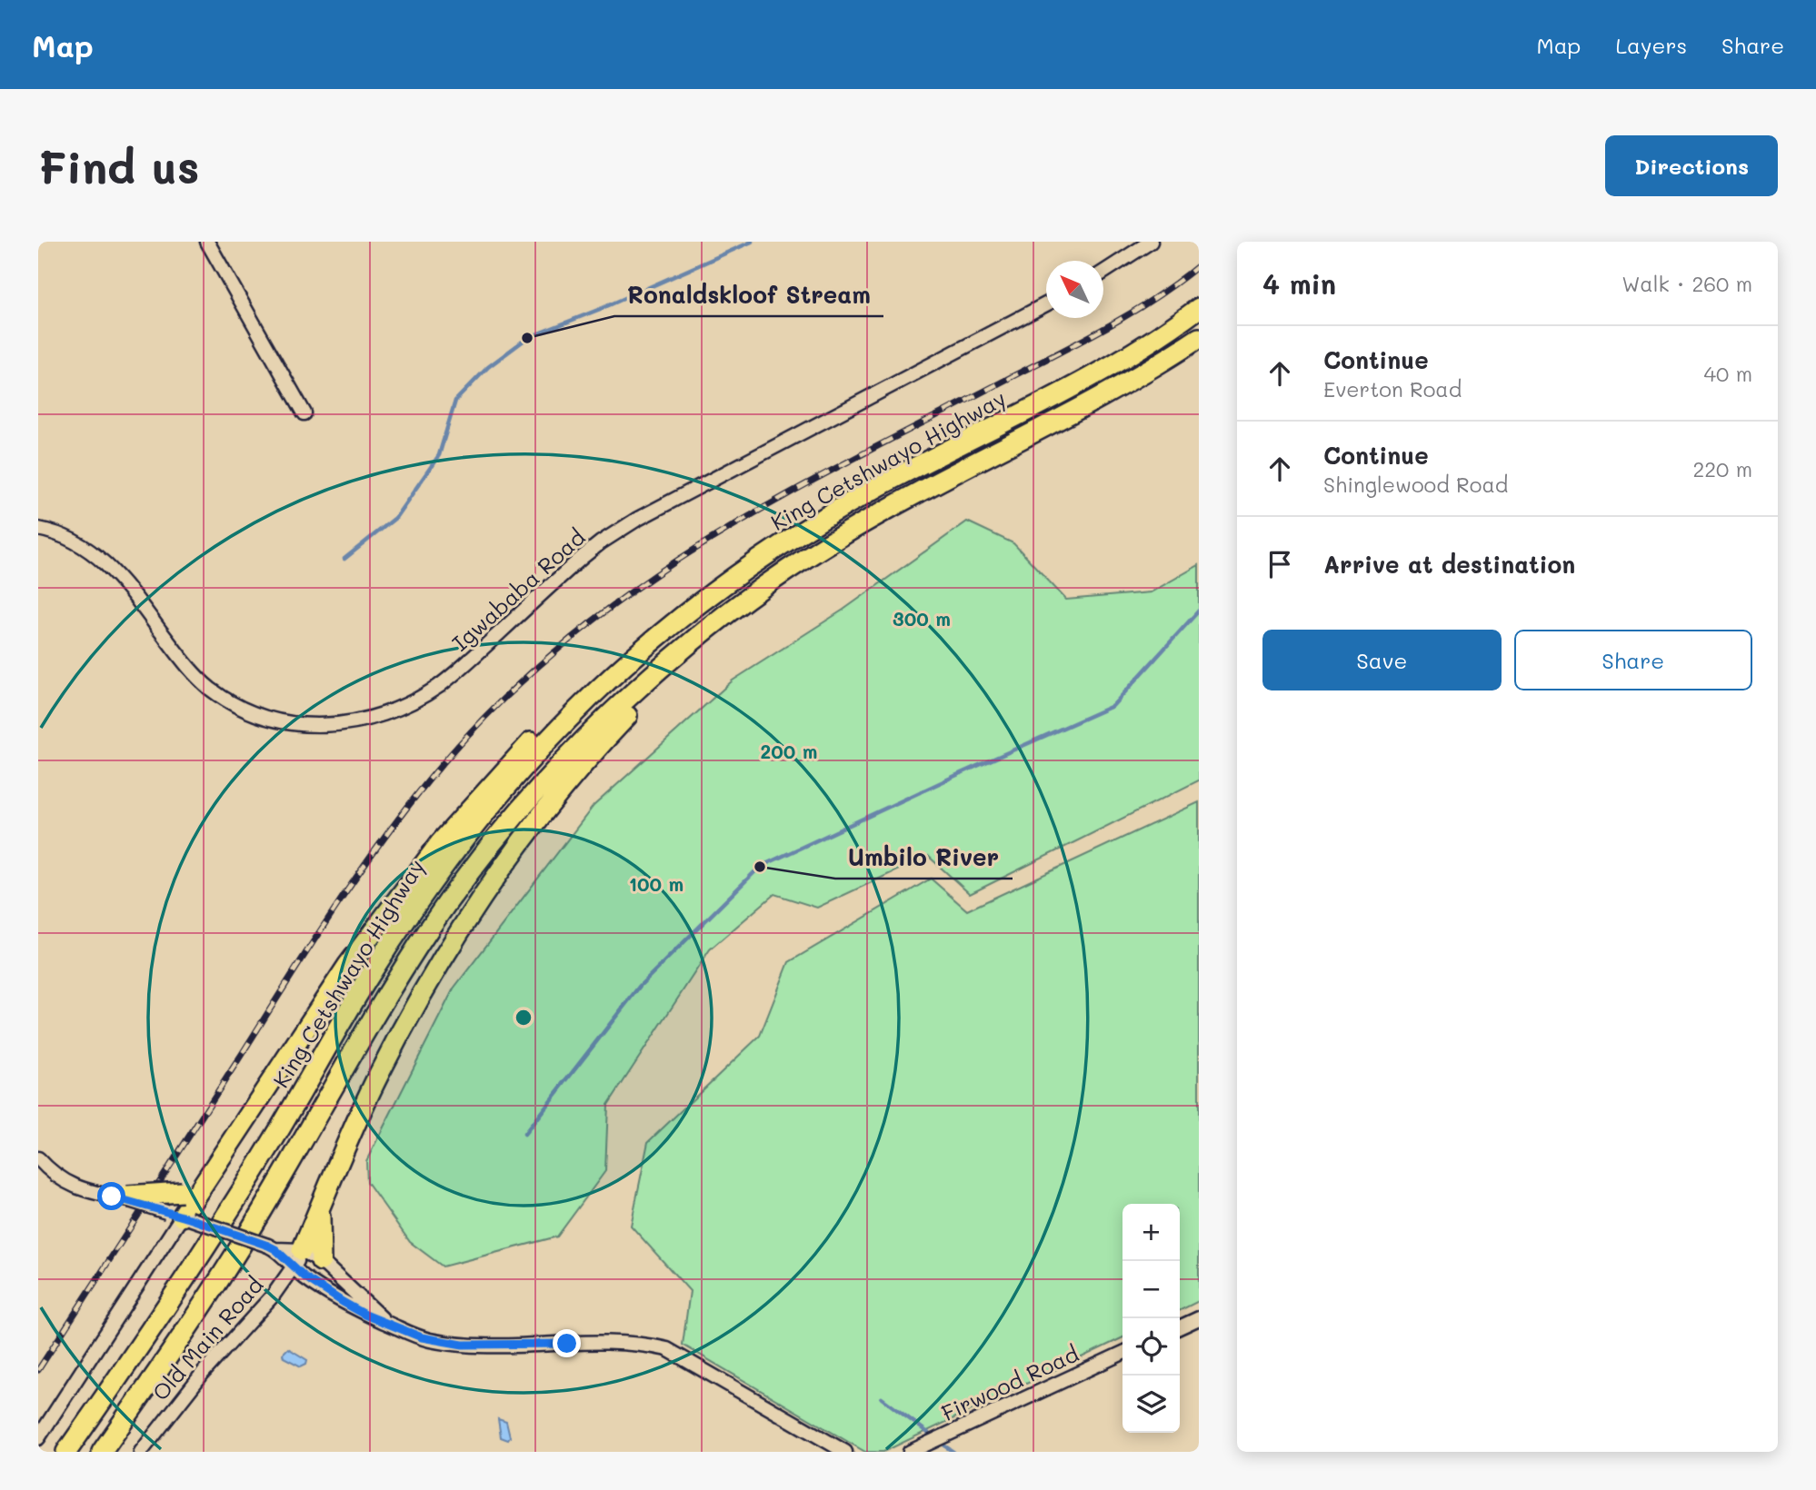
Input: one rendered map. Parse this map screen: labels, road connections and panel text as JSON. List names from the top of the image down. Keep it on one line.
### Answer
{"streets":{"highway":["King Cetshwayo Highway"],"street":["Igwababa Road","Old Main Road","Firwood Road"]},"places":["Ronaldskloof Stream","Umbilo River"],"north":"top left","page":{"header":"Map","nav":["Map","Layers","Share"],"buttons":["Directions",["Save","Share"]],"title":"Find us","heading":["4 min","Walk · 260 m"],"list":[["Continue","Everton Road","40 m"],["Continue","Shinglewood Road","220 m"],"Arrive at destination"],"map_buttons":["+","−"]},"rings":["300 m","200 m","100 m"]}
